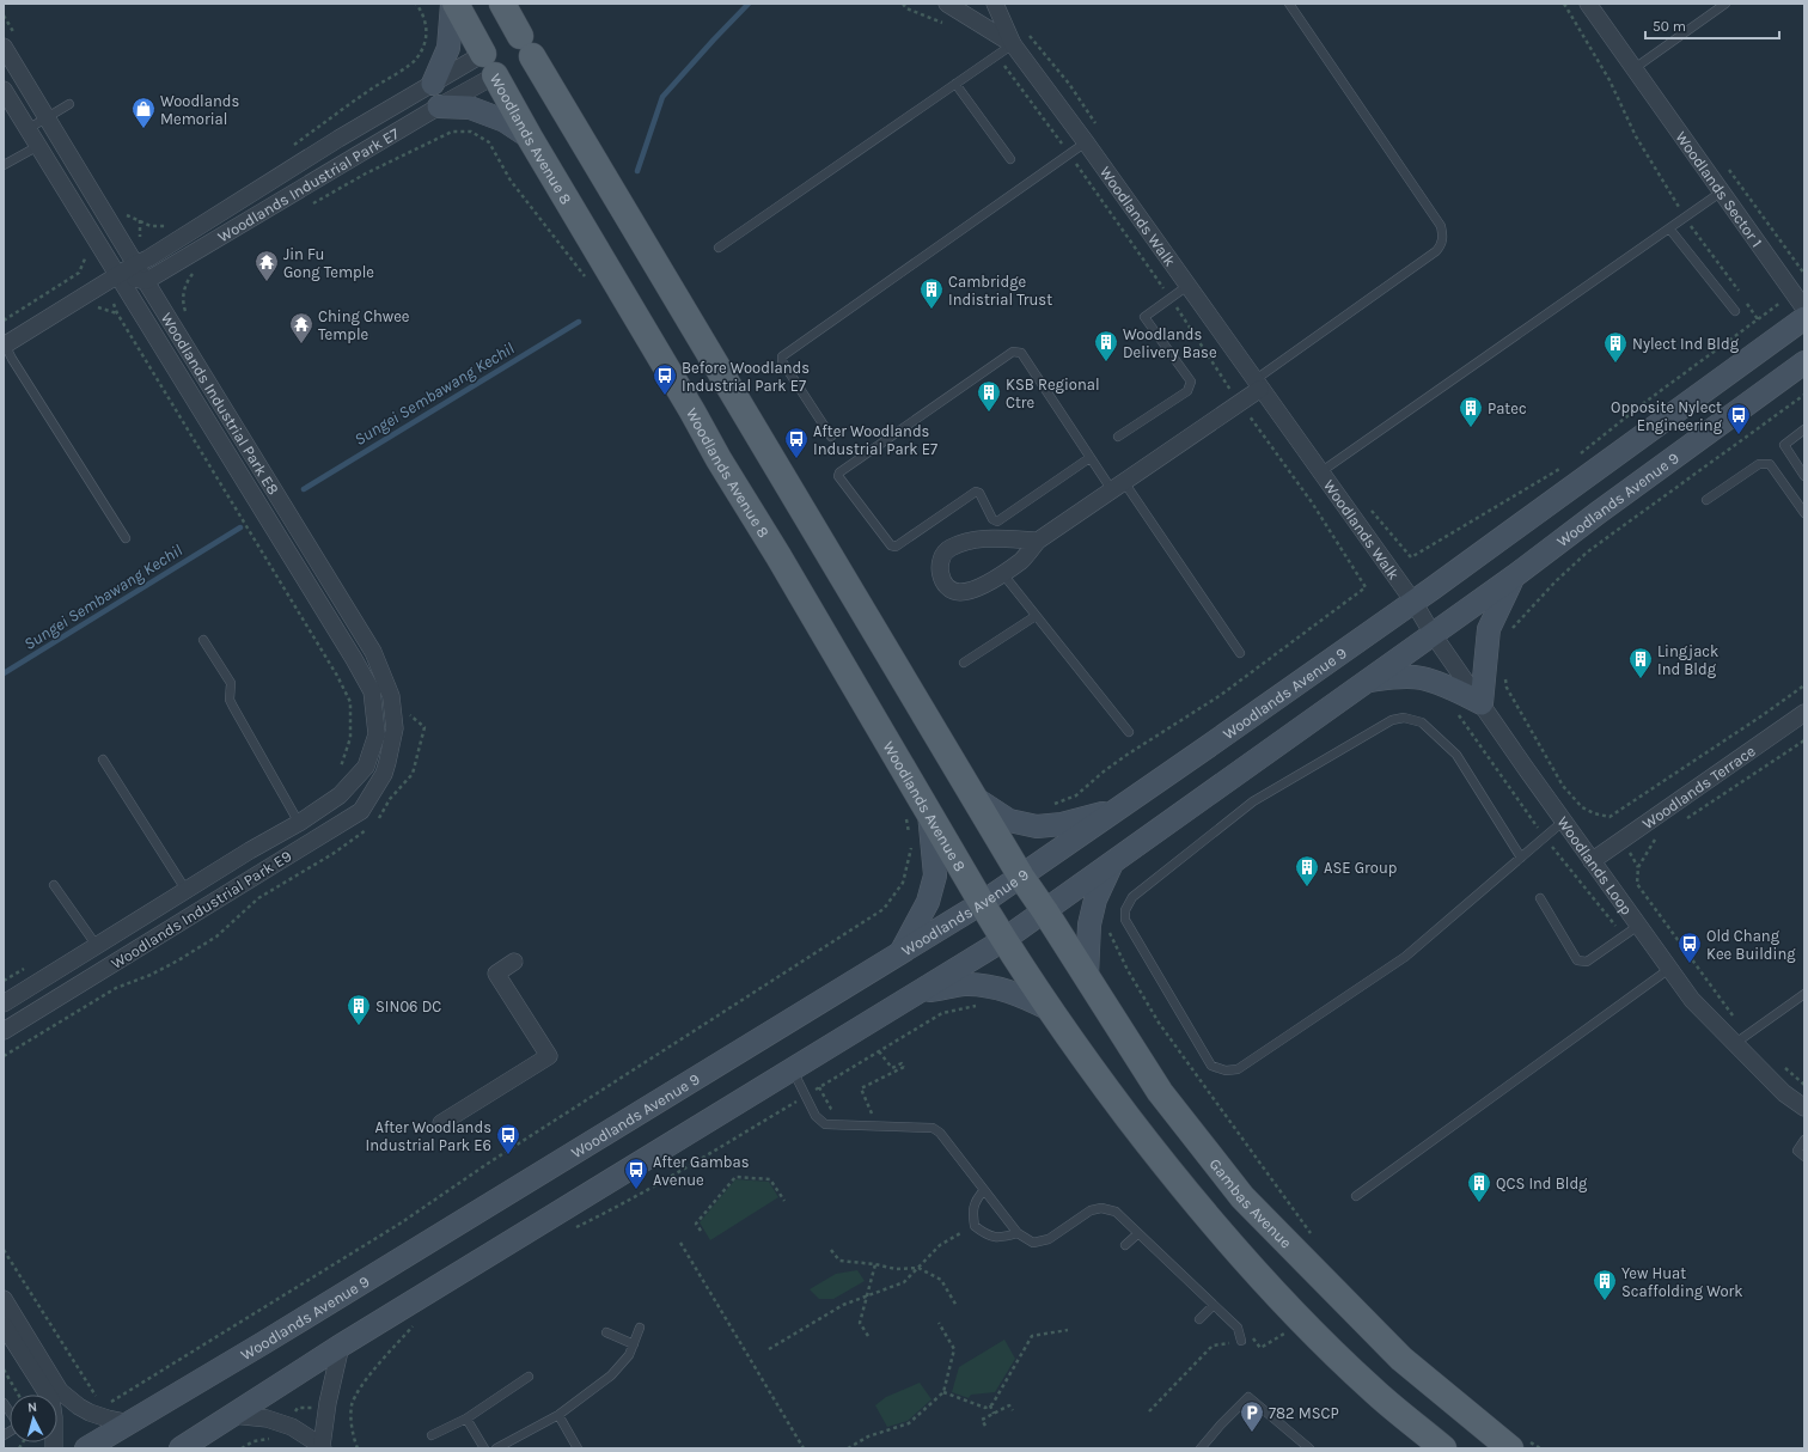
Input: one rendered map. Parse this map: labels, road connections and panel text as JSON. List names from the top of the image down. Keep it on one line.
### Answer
{"streets":{"main road":["Woodlands Avenue 8","Woodlands Avenue 9","Gambas Avenue"],"street":["Woodlands Industrial Park E7","Woodlands Sector 1","Woodlands Walk","Woodlands Industrial Park E8","Woodlands Terrace","Woodlands Loop","Woodlands Industrial Park E9"]},"crossings":[["Woodlands Avenue 8","Woodlands Industrial Park E7"],["Woodlands Avenue 8","Woodlands Avenue 9"],["Woodlands Industrial Park E7","Woodlands Industrial Park E8"],["Woodlands Walk","Woodlands Avenue 9"],["Woodlands Walk","Woodlands Loop"],["Woodlands Industrial Park E8","Woodlands Industrial Park E9"],["Woodlands Avenue 9","Woodlands Loop"],["Woodlands Avenue 9","Gambas Avenue"],["Woodlands Terrace","Woodlands Loop"]],"water":["Sungei Sembawang Kechil"],"places":{"shop":["Woodlands Memorial"],"temple":["Jin Fu Gong Temple","Ching Chwee Temple"],"building":["Cambridge Indistrial Trust","Woodlands Delivery Base","Nylect Ind Bldg","KSB Regional Ctre","Patec","Lingjack Ind Bldg","ASE Group","SIN06 DC","QCS Ind Bldg","Yew Huat Scaffolding Work"],"bus stop":["Before Woodlands Industrial Park E7","Opposite Nylect Engineering","After Woodlands Industrial Park E7","Old Chang Kee Building","After Woodlands Industrial Park E6","After Gambas Avenue"],"parking":["782 MSCP"]},"scale_bar":"50 m","north":"top"}
